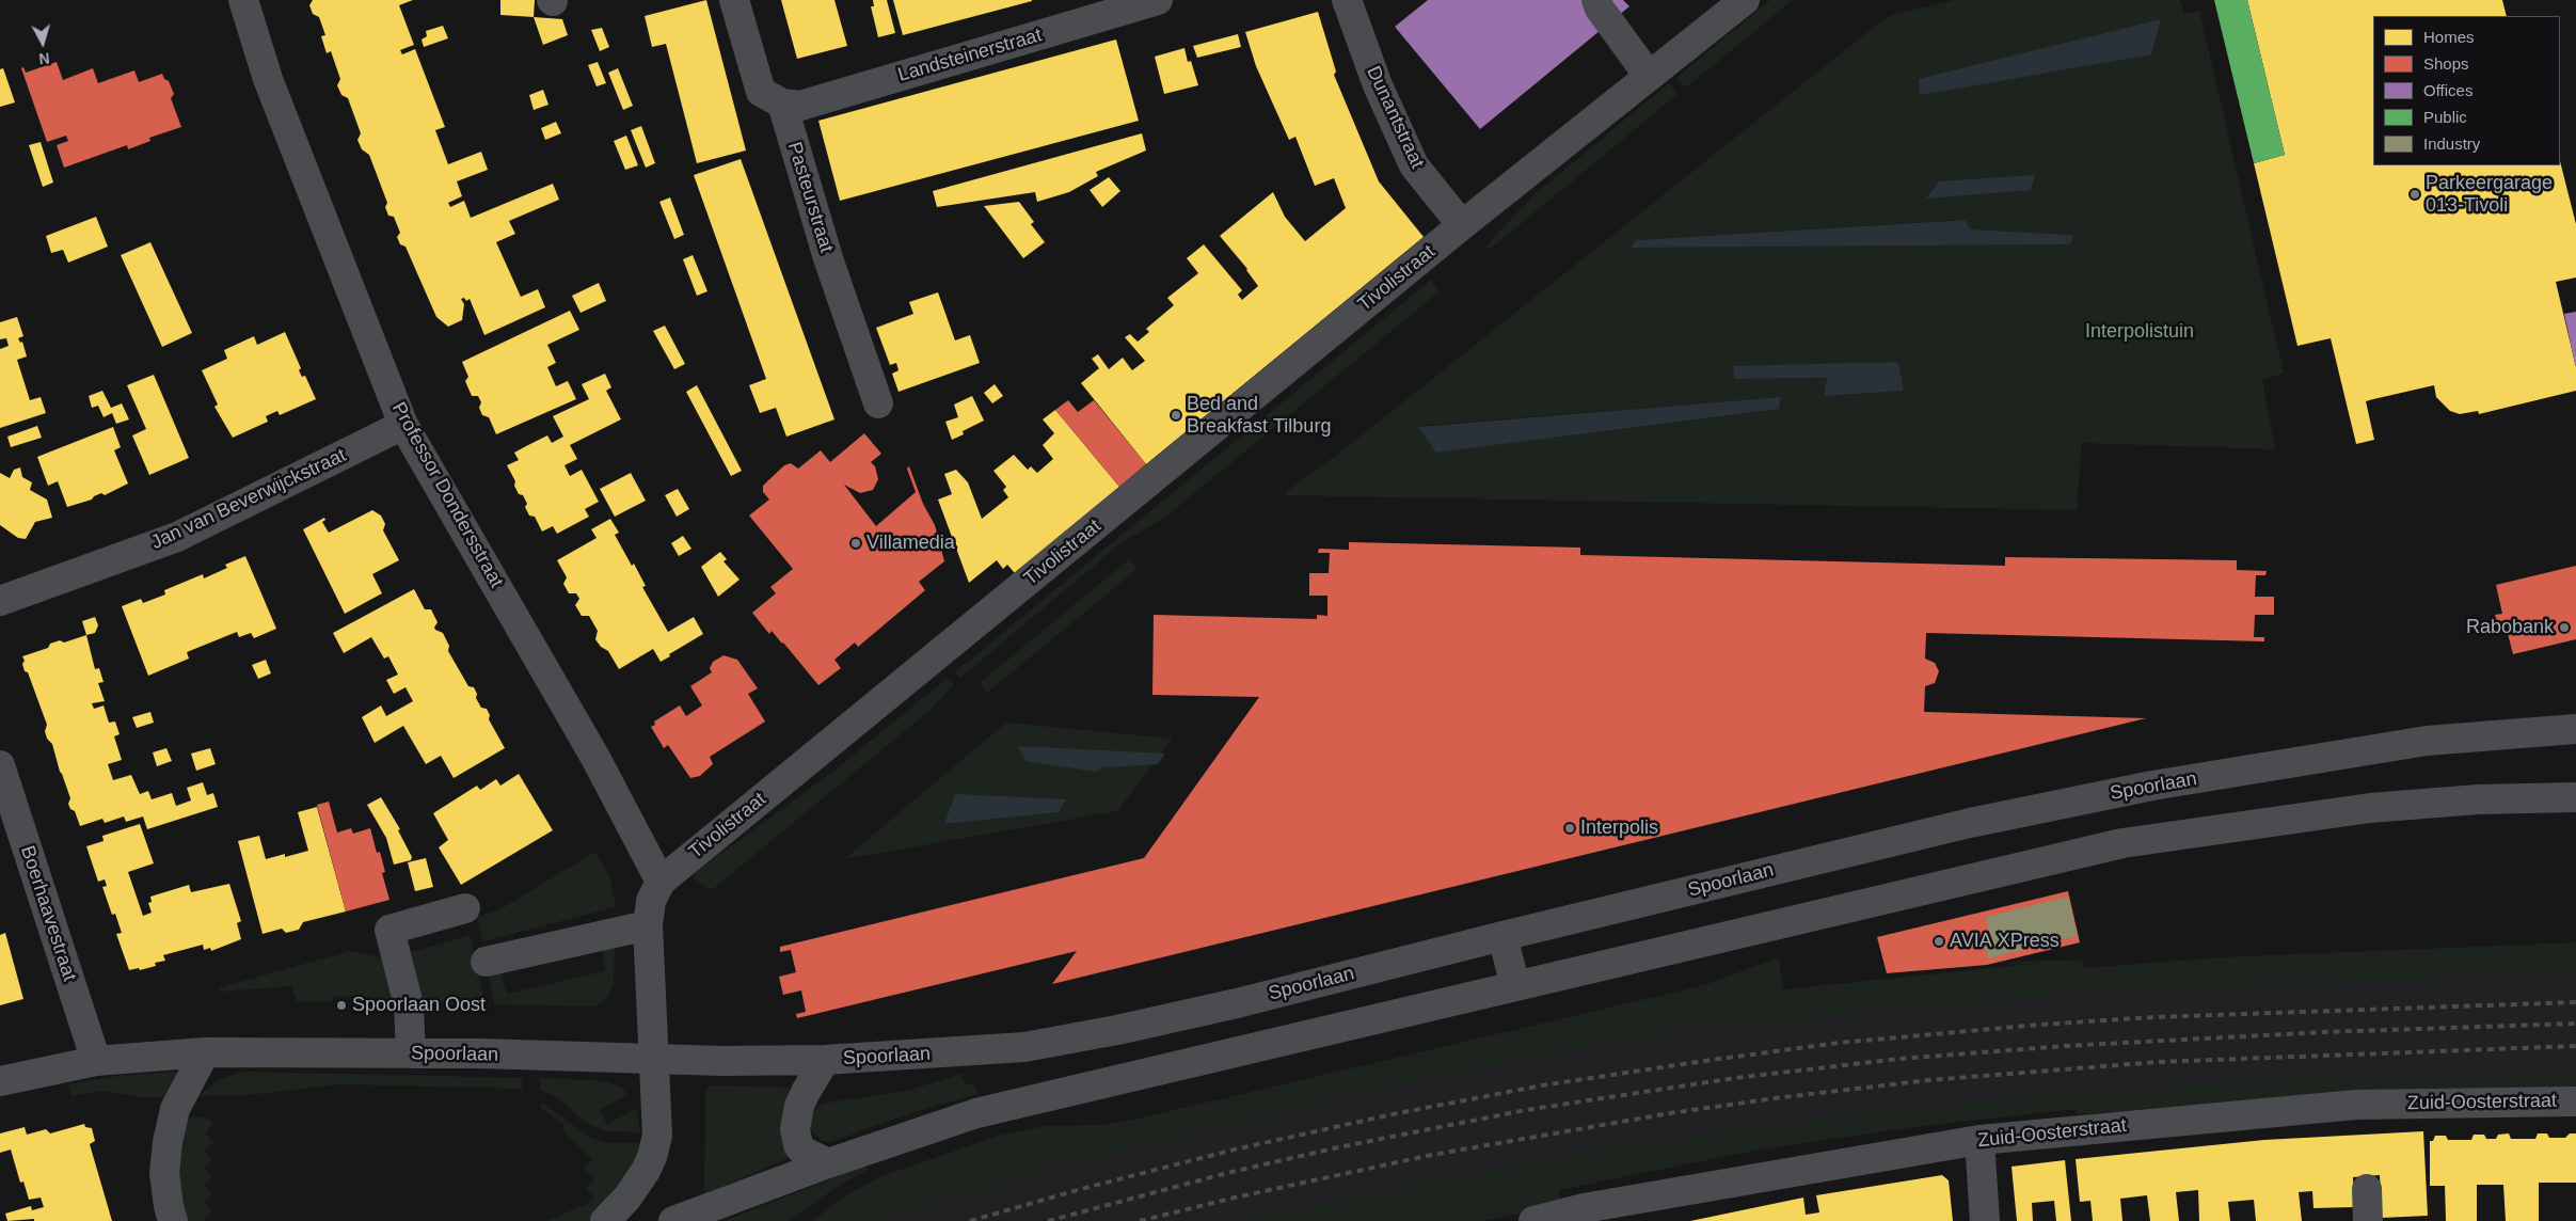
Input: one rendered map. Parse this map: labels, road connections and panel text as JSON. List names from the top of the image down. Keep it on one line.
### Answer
{"streets":{"street":["Landsteinerstraat","Dunantstraat","Pasteurstraat","Tivolistraat","Professor Dondersstraat","Jan van Beverwijckstraat","Spoorlaan","Boerhaavestraat","Zuid-Oosterstraat"]},"crossings":[["Landsteinerstraat","Pasteurstraat"],["Dunantstraat","Tivolistraat"],["Tivolistraat","Professor Dondersstraat"],["Tivolistraat","Spoorlaan"],["Professor Dondersstraat","Jan van Beverwijckstraat"],["Spoorlaan","Boerhaavestraat"]],"parks":["Interpolistuin"],"places":["Parkeergarage 013-Tivoli","Bed and Breakfast Tilburg","Villamedia","Rabobank","Interpolis","AVIA XPress","Spoorlaan Oost"],"legend":["Homes","Shops","Offices","Public","Industry"],"north":"bottom"}
